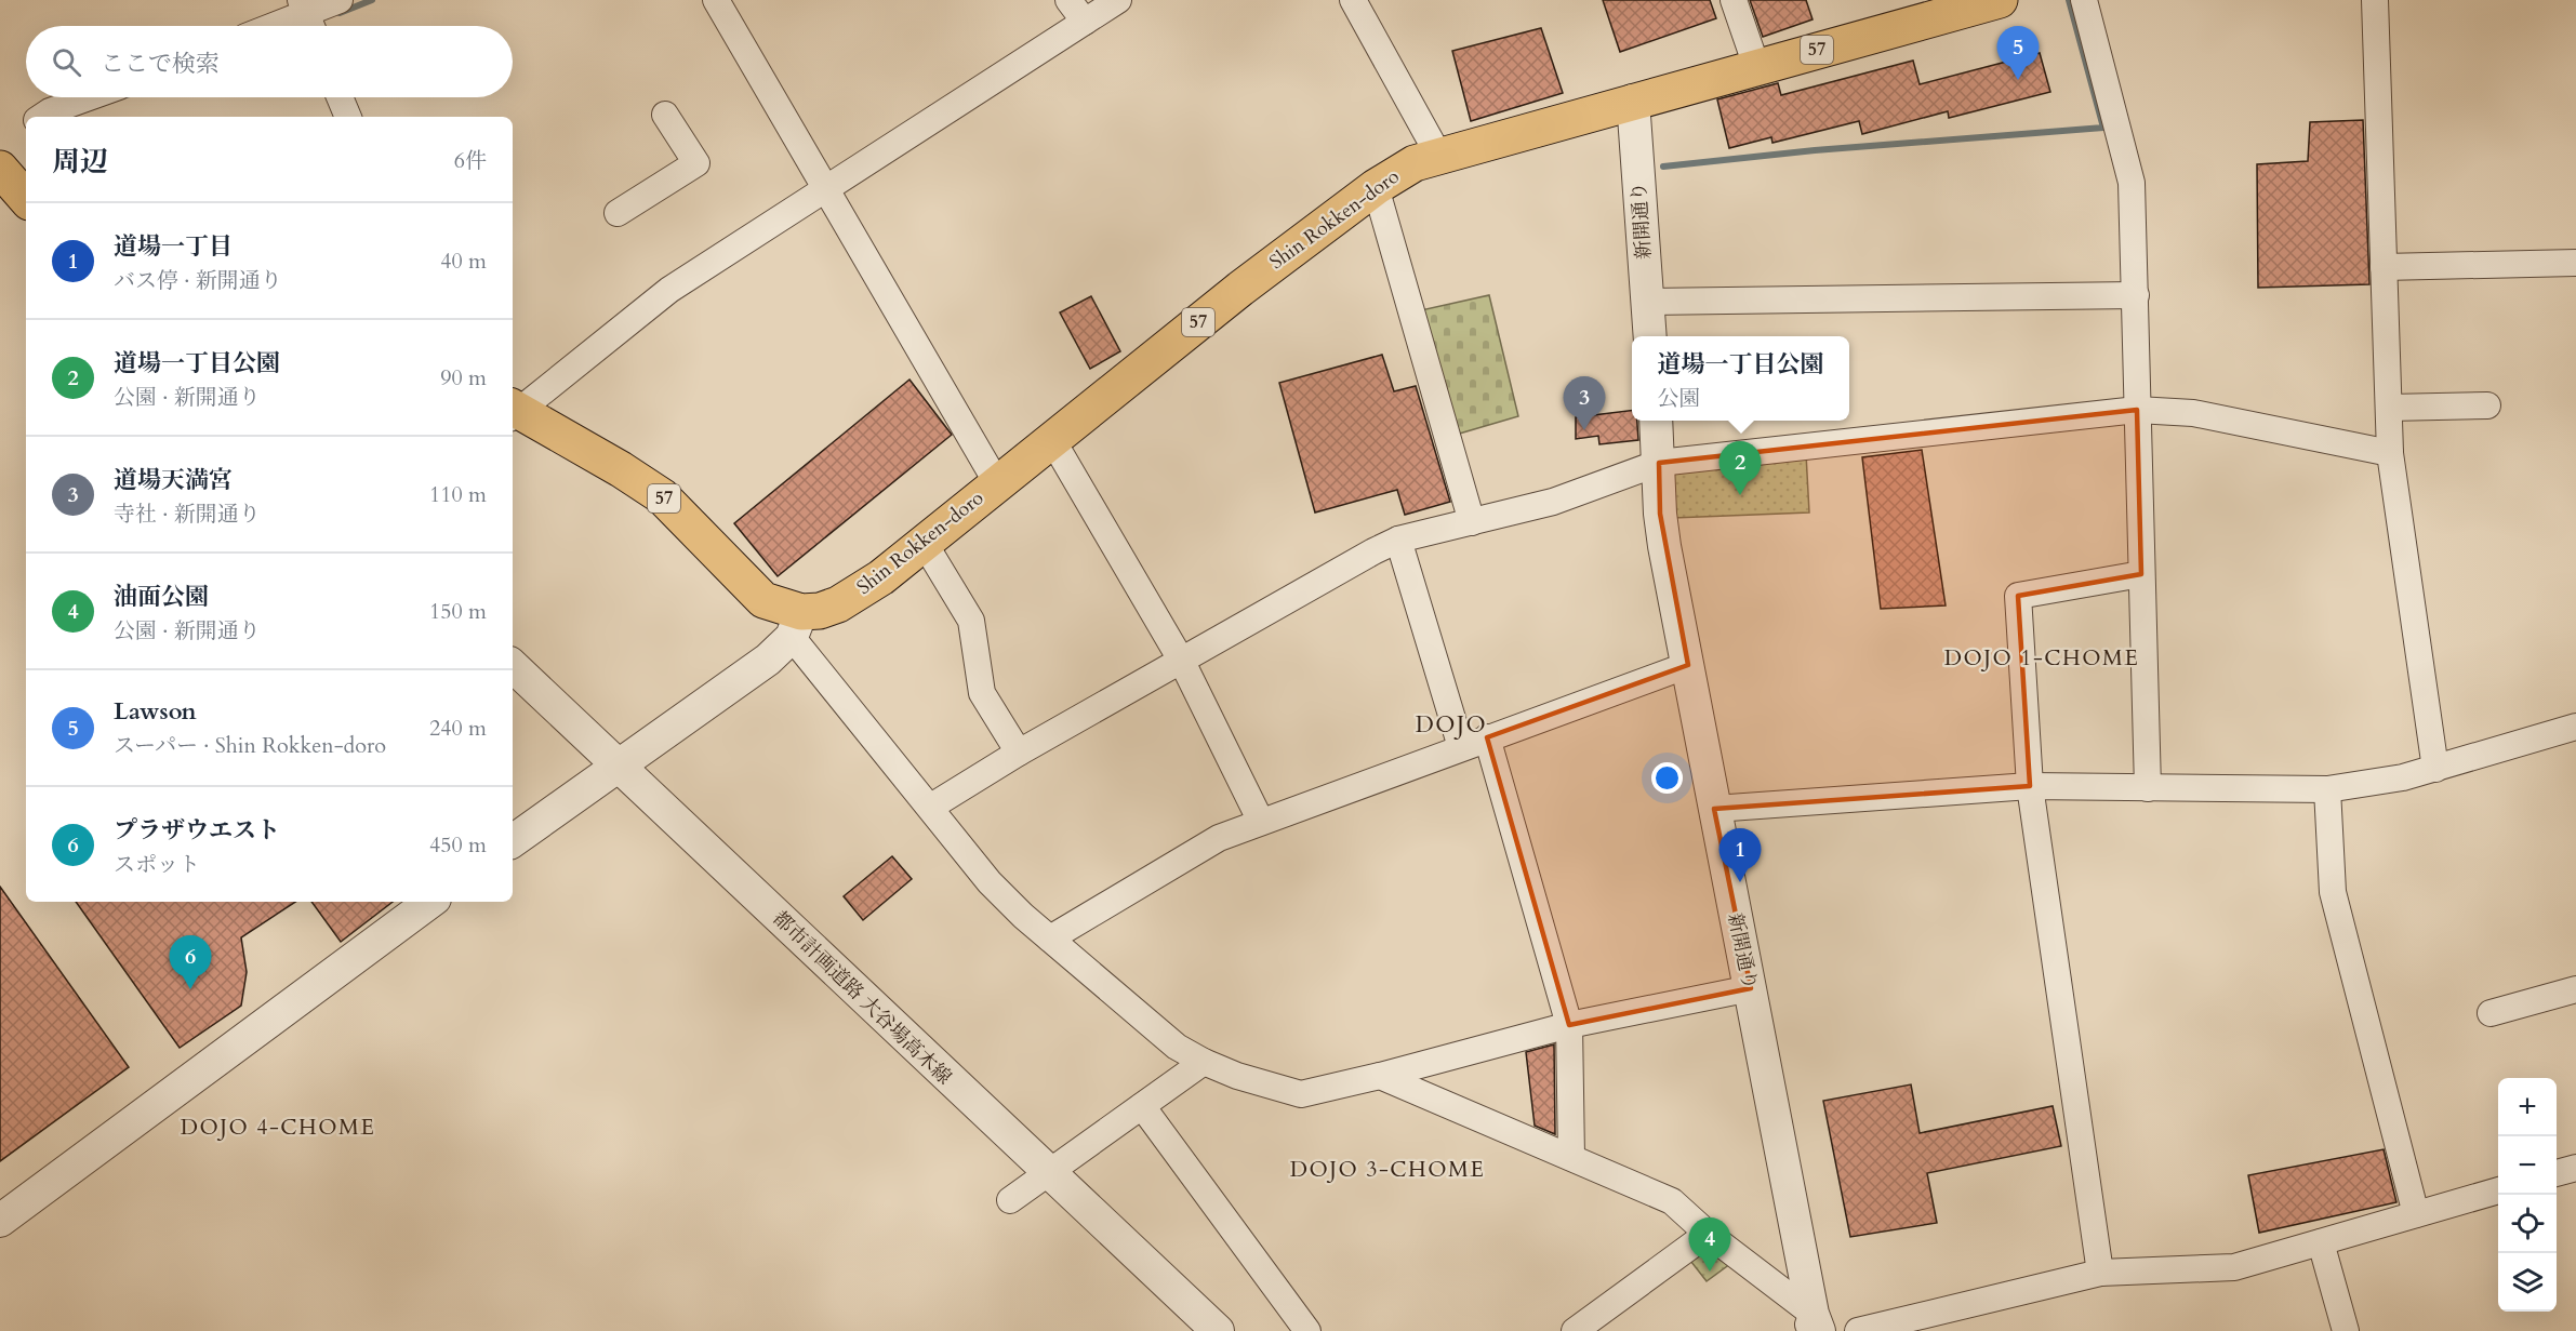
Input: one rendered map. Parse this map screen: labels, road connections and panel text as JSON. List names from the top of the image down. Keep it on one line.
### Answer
{"streets":{"main road":["57","Shin Rokken-doro"],"street":["新開通り","都市計画道路 大谷場高木線"]},"crossings":[["57","Shin Rokken-doro"],["Shin Rokken-doro","新開通り"]],"districts":["DOJO 1-CHOME","DOJO","DOJO 4-CHOME","DOJO 3-CHOME"],"page":{"pins":["5","3","2","1","6","4"],"search":"ここで検索","heading":["周辺","6件"],"list":[{"mark":"1","name":"道場一丁目","note":"バス停 · 新開通り","value":"40 m"},{"mark":"2","name":"道場一丁目公園","note":"公園 · 新開通り","value":"90 m"},{"mark":"3","name":"道場天満宮","note":"寺社 · 新開通り","value":"110 m"},{"mark":"4","name":"油面公園","note":"公園 · 新開通り","value":"150 m"},{"mark":"5","name":"Lawson","note":"スーパー · Shin Rokken-doro","value":"240 m"},{"mark":"6","name":"プラザウエスト","note":"スポット","value":"450 m"}],"popup":["道場一丁目公園","公園"],"map_buttons":["+","−"]}}
